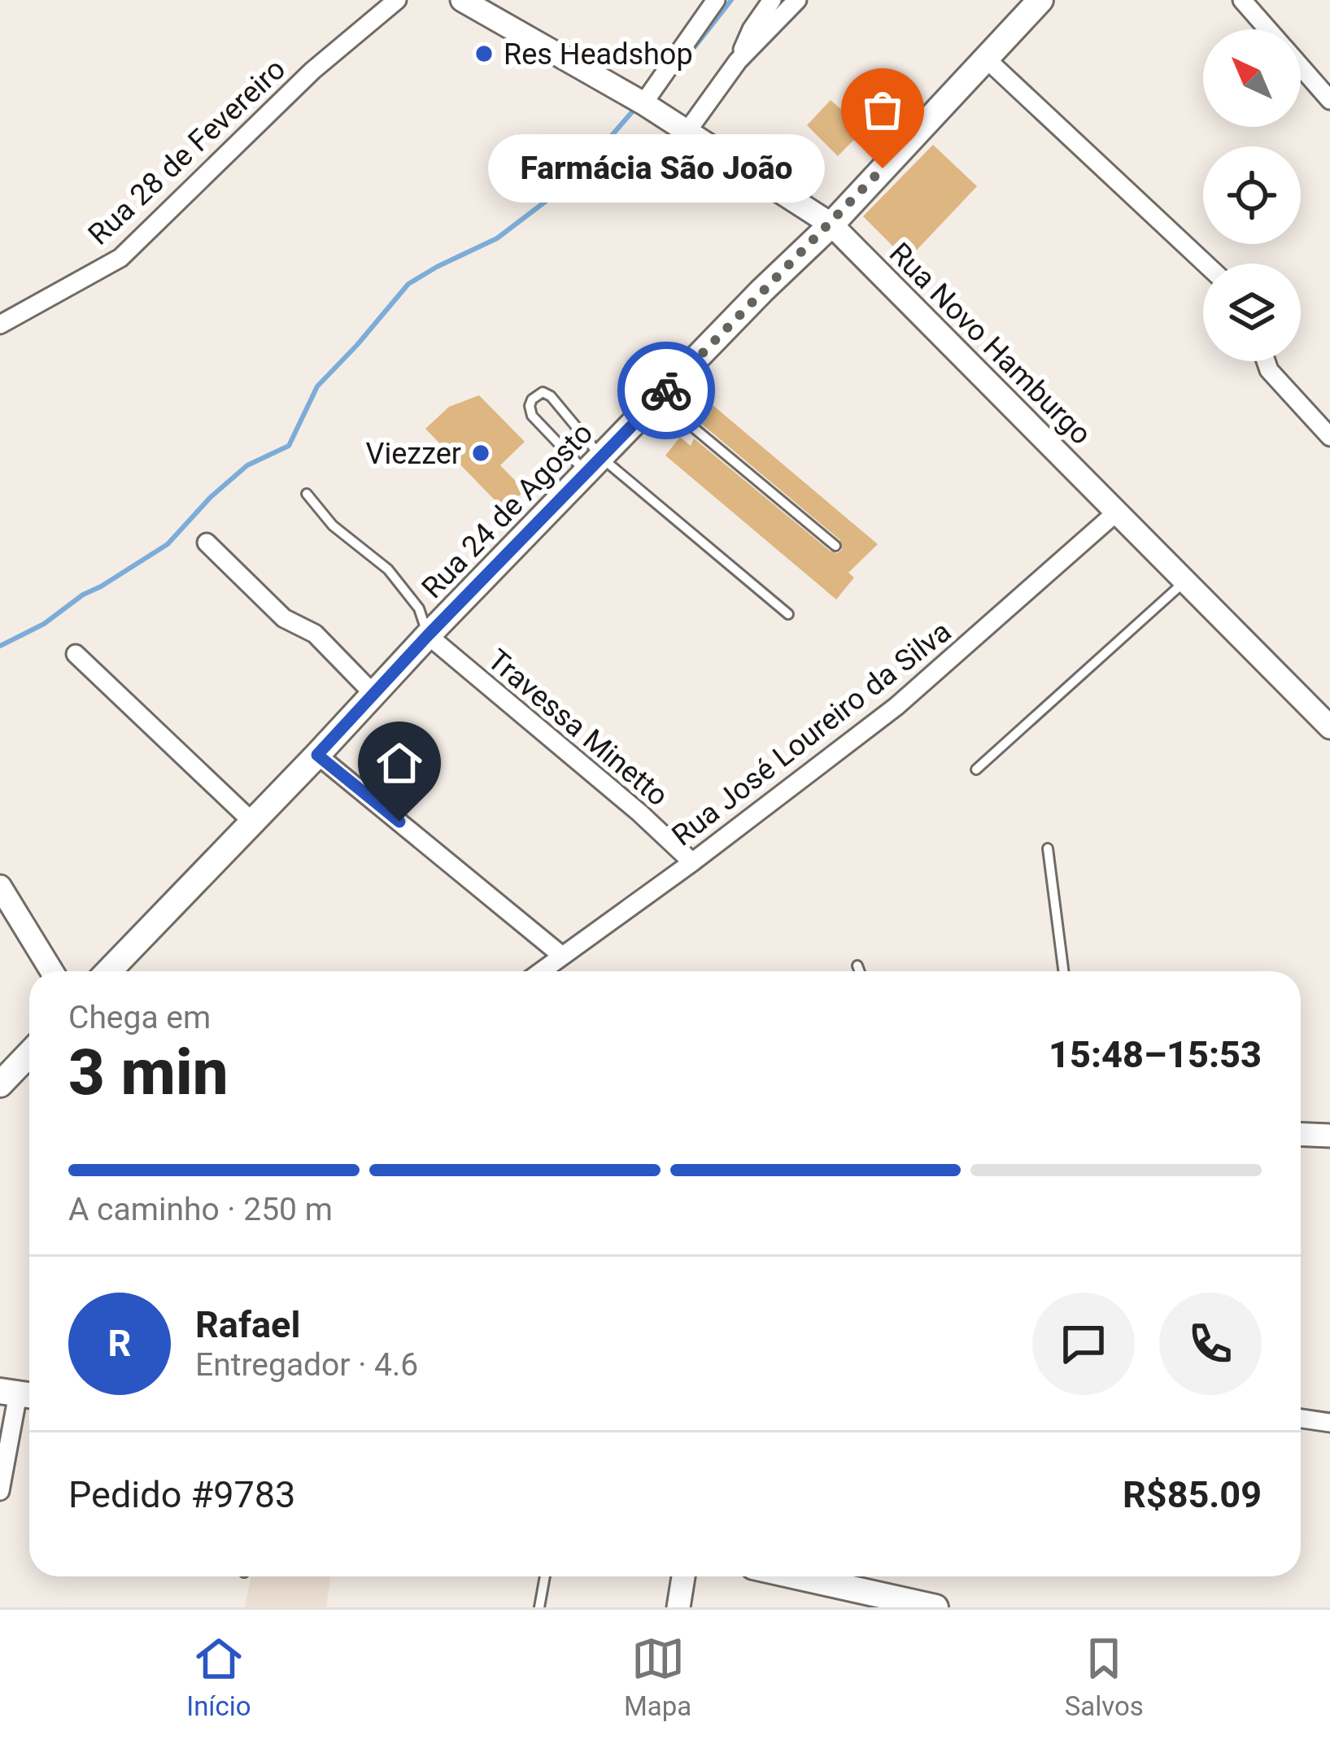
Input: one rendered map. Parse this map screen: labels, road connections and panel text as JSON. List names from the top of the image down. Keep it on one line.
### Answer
{"streets":{"main road":["Rua 24 de Agosto"],"street":["Rua 28 de Fevereiro","Rua Novo Hamburgo","Travessa Minetto","Rua José Loureiro da Silva"]},"crossings":[["Rua Novo Hamburgo","Rua 24 de Agosto"],["Rua Novo Hamburgo","Rua José Loureiro da Silva"],["Rua 24 de Agosto","Travessa Minetto"],["Travessa Minetto","Rua José Loureiro da Silva"]],"places":["Res Headshop","Farmácia São João","Viezzer"],"north":"top left","page":{"bubble":"Farmácia São João","heading":["3 min","Chega em","15:48–15:53"],"panel":["Rafael","Entregador · 4.6","Pedido #9783","R$85.09"],"bar":"A caminho · 250 m","round":"R","tabs":["Início","Mapa","Salvos"]}}
